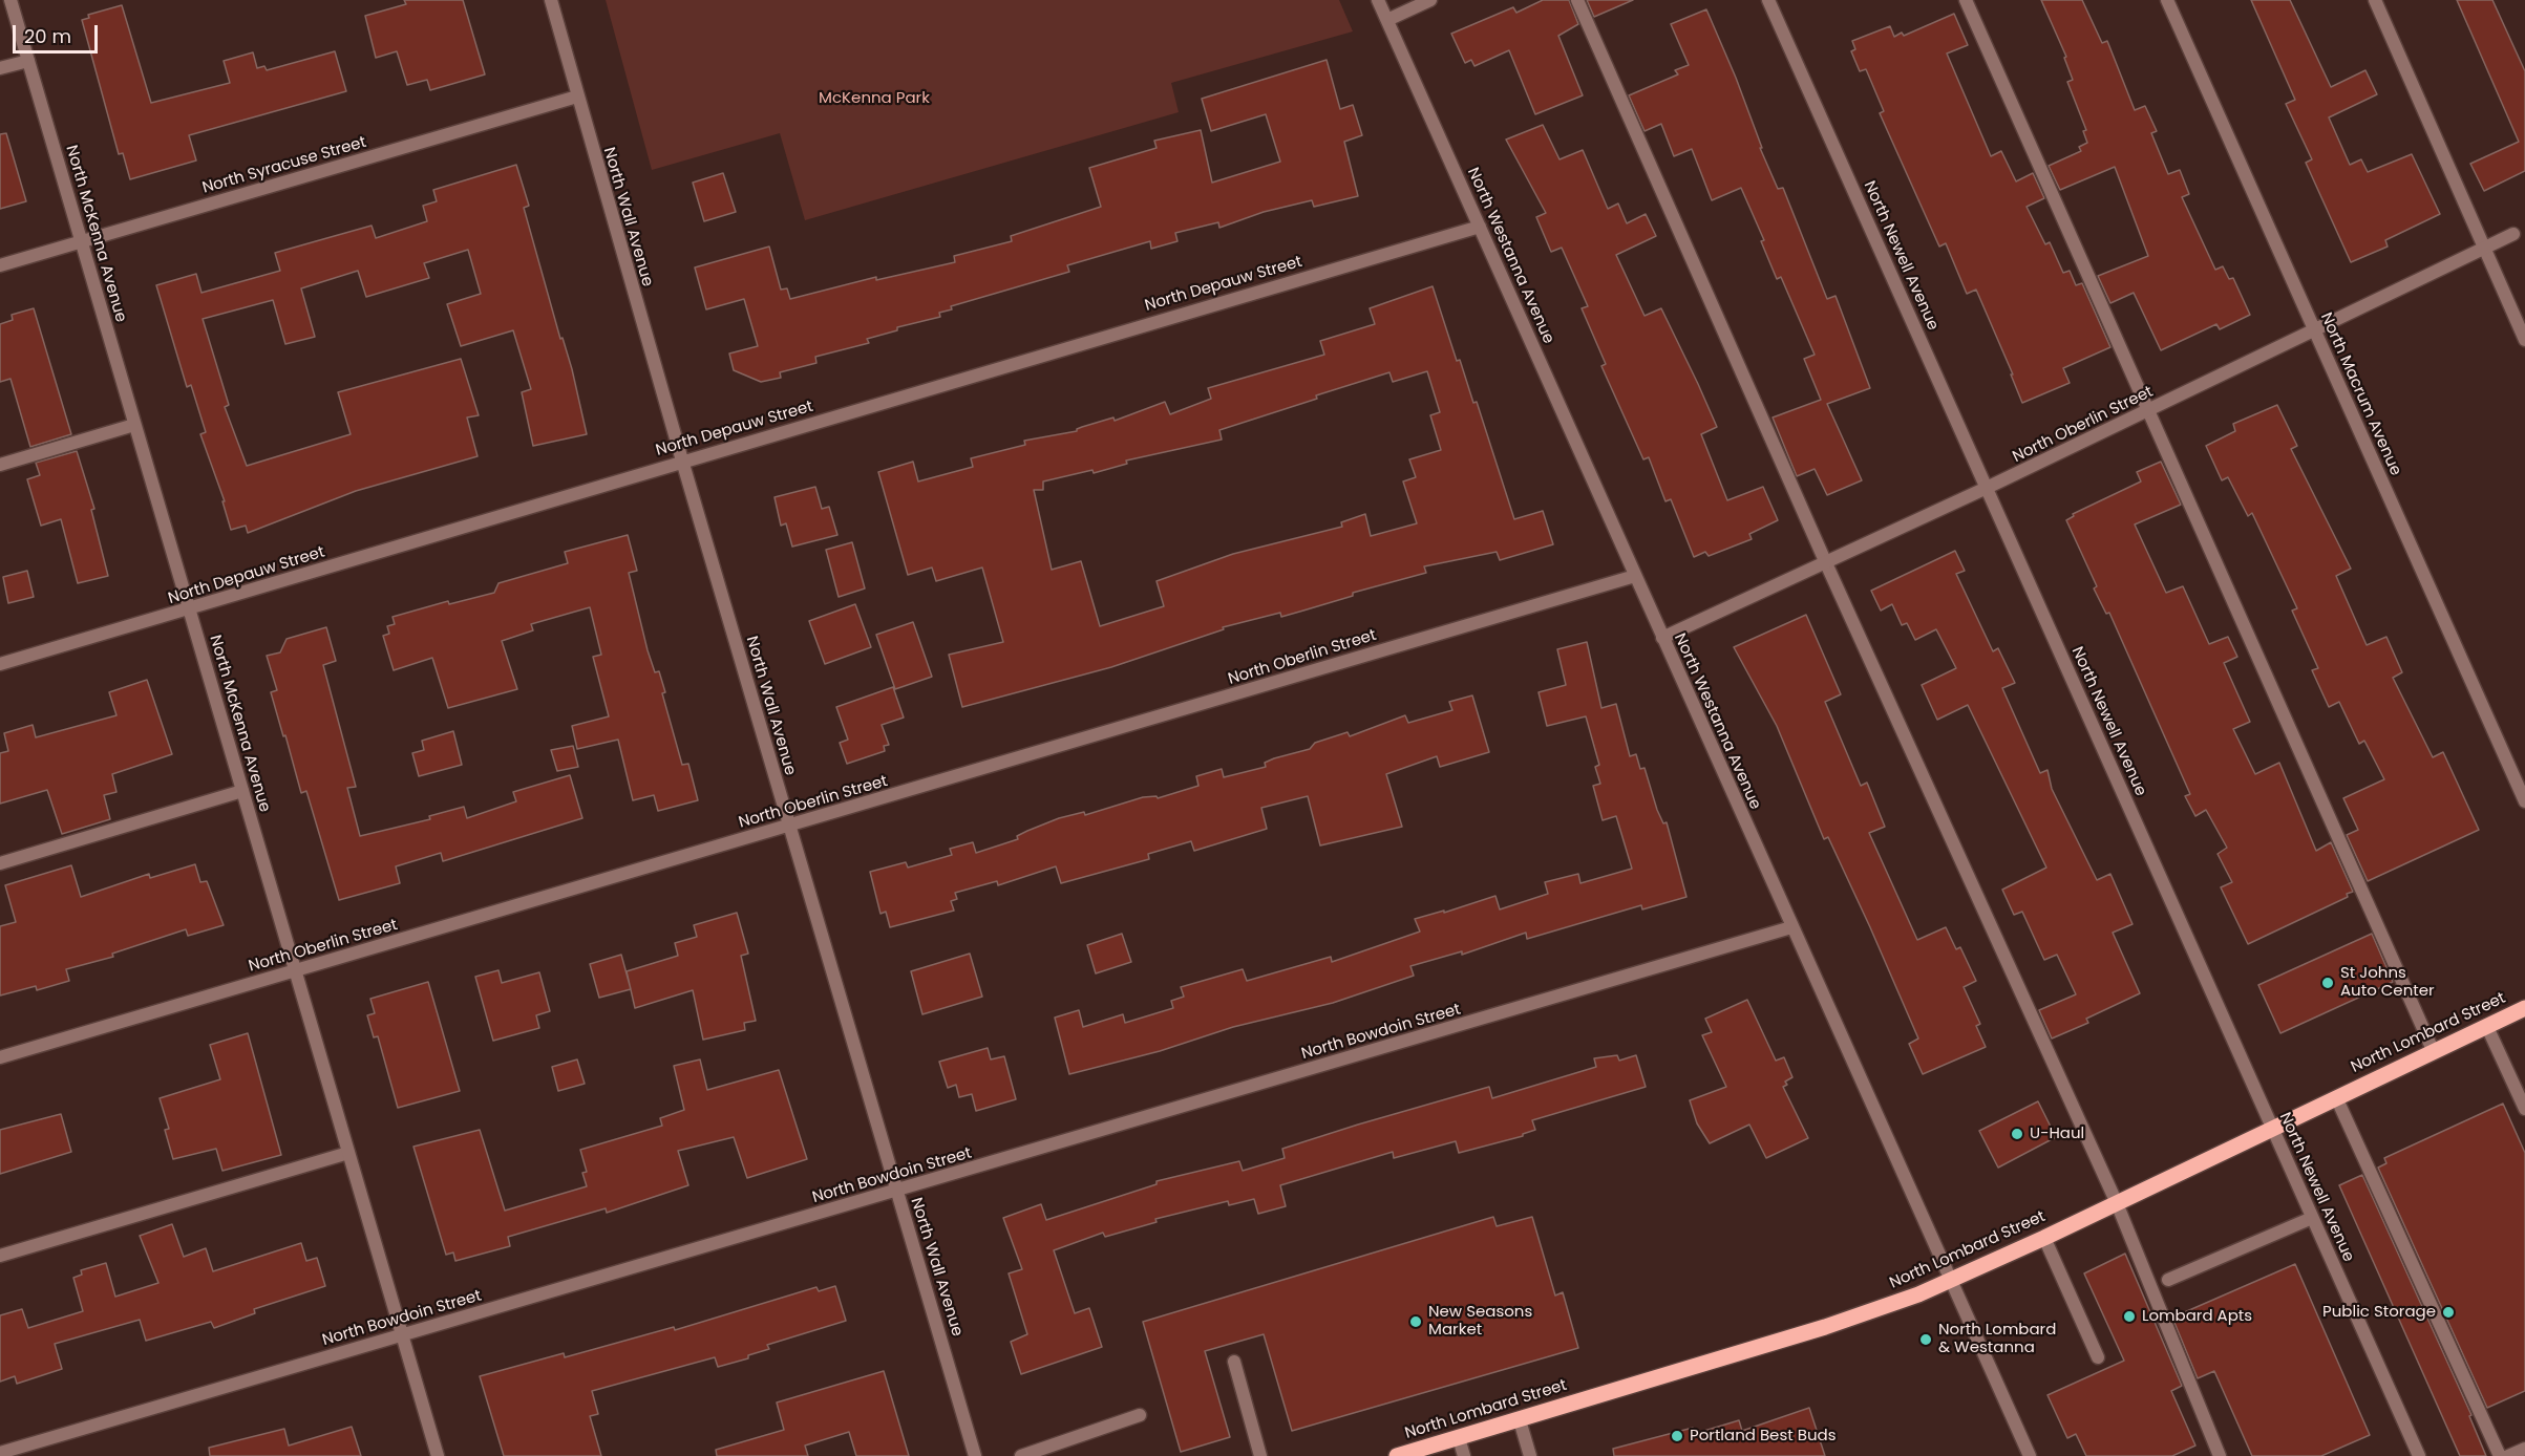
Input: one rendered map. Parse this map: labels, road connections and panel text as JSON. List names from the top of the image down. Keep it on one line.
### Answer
{"streets":{"main road":["North Lombard Street"],"street":["North Syracuse Street","North Wall Avenue","North McKenna Avenue","North Westanna Avenue","North Newell Avenue","North Depauw Street","North Macrum Avenue","North Oberlin Street","North Bowdoin Street"]},"crossings":[["North Syracuse Street","North Wall Avenue"],["North Syracuse Street","North McKenna Avenue"],["North Wall Avenue","North Depauw Street"],["North Wall Avenue","North Oberlin Street"],["North Wall Avenue","North Bowdoin Street"],["North McKenna Avenue","North Depauw Street"],["North McKenna Avenue","North Oberlin Street"],["North McKenna Avenue","North Bowdoin Street"],["North Westanna Avenue","North Depauw Street"],["North Westanna Avenue","North Oberlin Street"],["North Westanna Avenue","North Bowdoin Street"],["North Westanna Avenue","North Lombard Street"],["North Newell Avenue","North Oberlin Street"],["North Newell Avenue","North Lombard Street"],["North Macrum Avenue","North Oberlin Street"]],"parks":["McKenna Park"],"places":["St Johns Auto Center","U-Haul","Public Storage","Lombard Apts","New Seasons Market","North Lombard & Westanna","Portland Best Buds"],"scale_bar":"20 m"}
